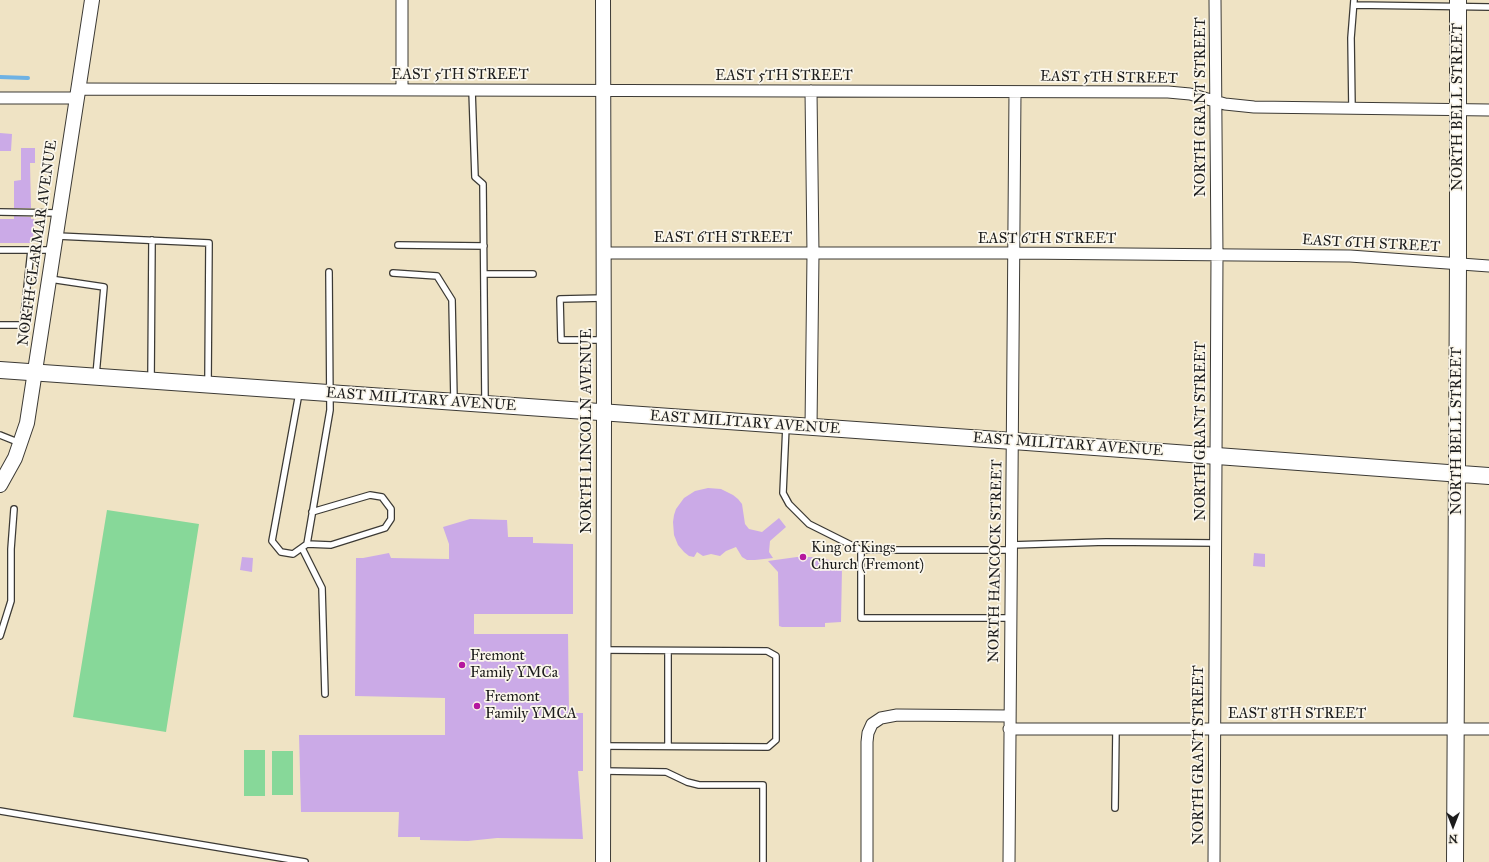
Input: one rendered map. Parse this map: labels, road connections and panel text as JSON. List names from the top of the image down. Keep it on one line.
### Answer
{"streets":{"main road":["NORTH BELL STREET","EAST MILITARY AVENUE"],"street":["EAST 5TH STREET","NORTH GRANT STREET","EAST 6TH STREET","NORTH CLARMAR AVENUE","NORTH LINCOLN AVENUE","NORTH HANCOCK STREET","EAST 8TH STREET"]},"crossings":[["EAST 5TH STREET","NORTH GRANT STREET"],["EAST 5TH STREET","NORTH BELL STREET"],["EAST 5TH STREET","NORTH CLARMAR AVENUE"],["EAST 5TH STREET","NORTH LINCOLN AVENUE"],["EAST 5TH STREET","NORTH HANCOCK STREET"],["NORTH GRANT STREET","EAST 6TH STREET"],["NORTH GRANT STREET","EAST MILITARY AVENUE"],["NORTH GRANT STREET","EAST 8TH STREET"],["NORTH BELL STREET","EAST 6TH STREET"],["NORTH BELL STREET","EAST MILITARY AVENUE"],["NORTH BELL STREET","EAST 8TH STREET"],["EAST 6TH STREET","NORTH LINCOLN AVENUE"],["EAST 6TH STREET","NORTH HANCOCK STREET"],["NORTH CLARMAR AVENUE","EAST MILITARY AVENUE"],["EAST MILITARY AVENUE","NORTH LINCOLN AVENUE"],["EAST MILITARY AVENUE","NORTH HANCOCK STREET"],["NORTH HANCOCK STREET","EAST 8TH STREET"]],"places":["King of Kings Church (Fremont)","Fremont Family YMCa","Fremont Family YMCA"],"north":"bottom"}
